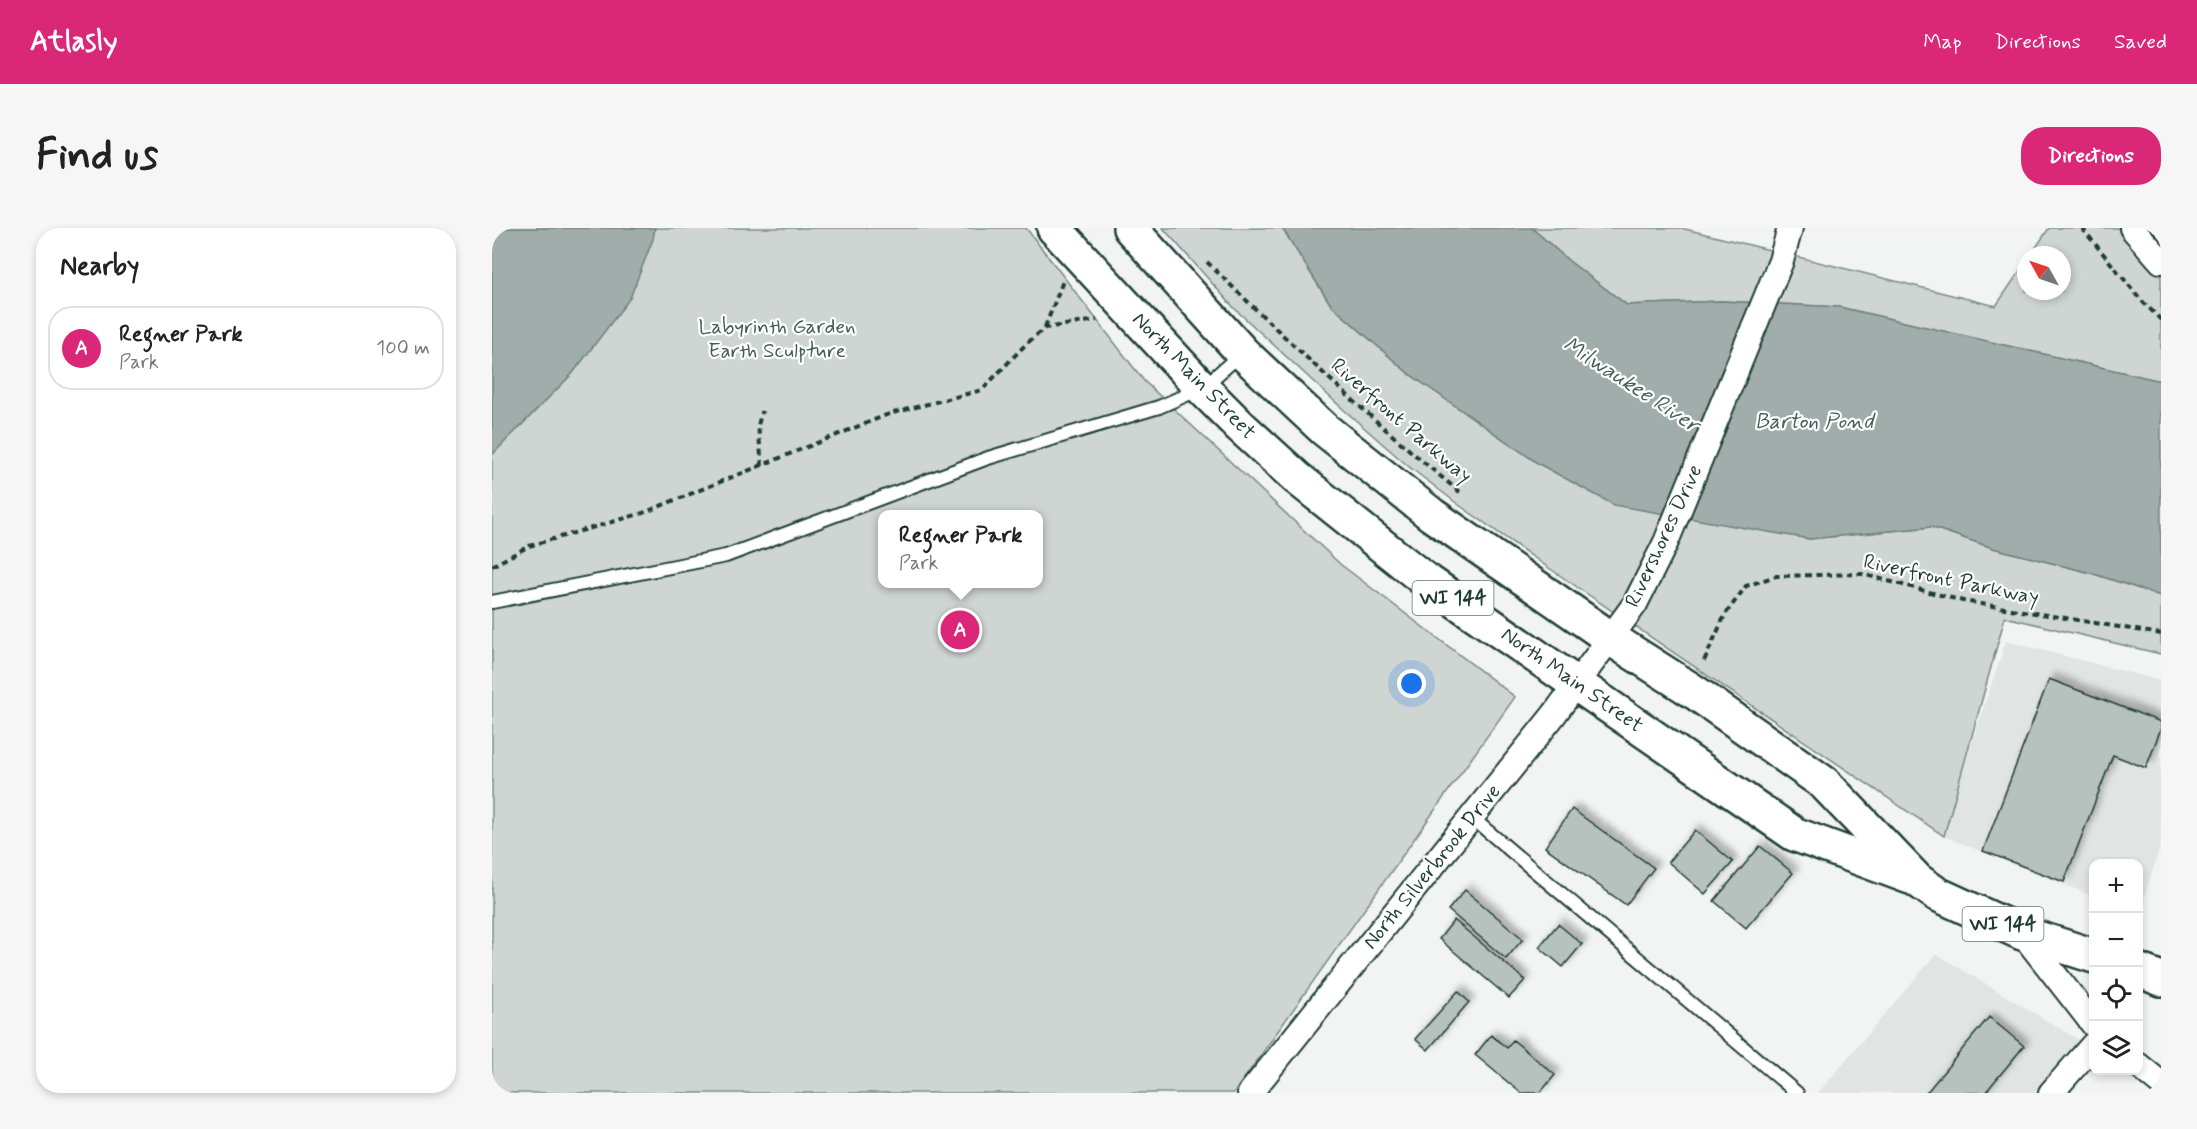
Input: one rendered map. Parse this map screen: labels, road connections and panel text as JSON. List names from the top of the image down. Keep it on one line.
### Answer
{"streets":{"main road":["North Main Street","WI 144"],"street":["Rivershores Drive","North Silverbrook Drive"],"path":["Riverfront Parkway"]},"crossings":[["North Main Street","Riverfront Parkway"],["North Main Street","Rivershores Drive"],["North Main Street","North Silverbrook Drive"],["Rivershores Drive","North Silverbrook Drive"]],"water":["Milwaukee River","Barton Pond"],"parks":["Labyrinth Garden Earth Sculpture"],"north":"top left","page":{"header":"Atlasly","nav":["Map","Directions","Saved"],"buttons":"Directions","title":"Find us","heading":"Nearby","list":[{"mark":"A","name":"Regner Park","note":"Park","value":"100 m"}],"popup":["Regner Park","Park"],"pins":"A","map_buttons":["+","−"]}}
